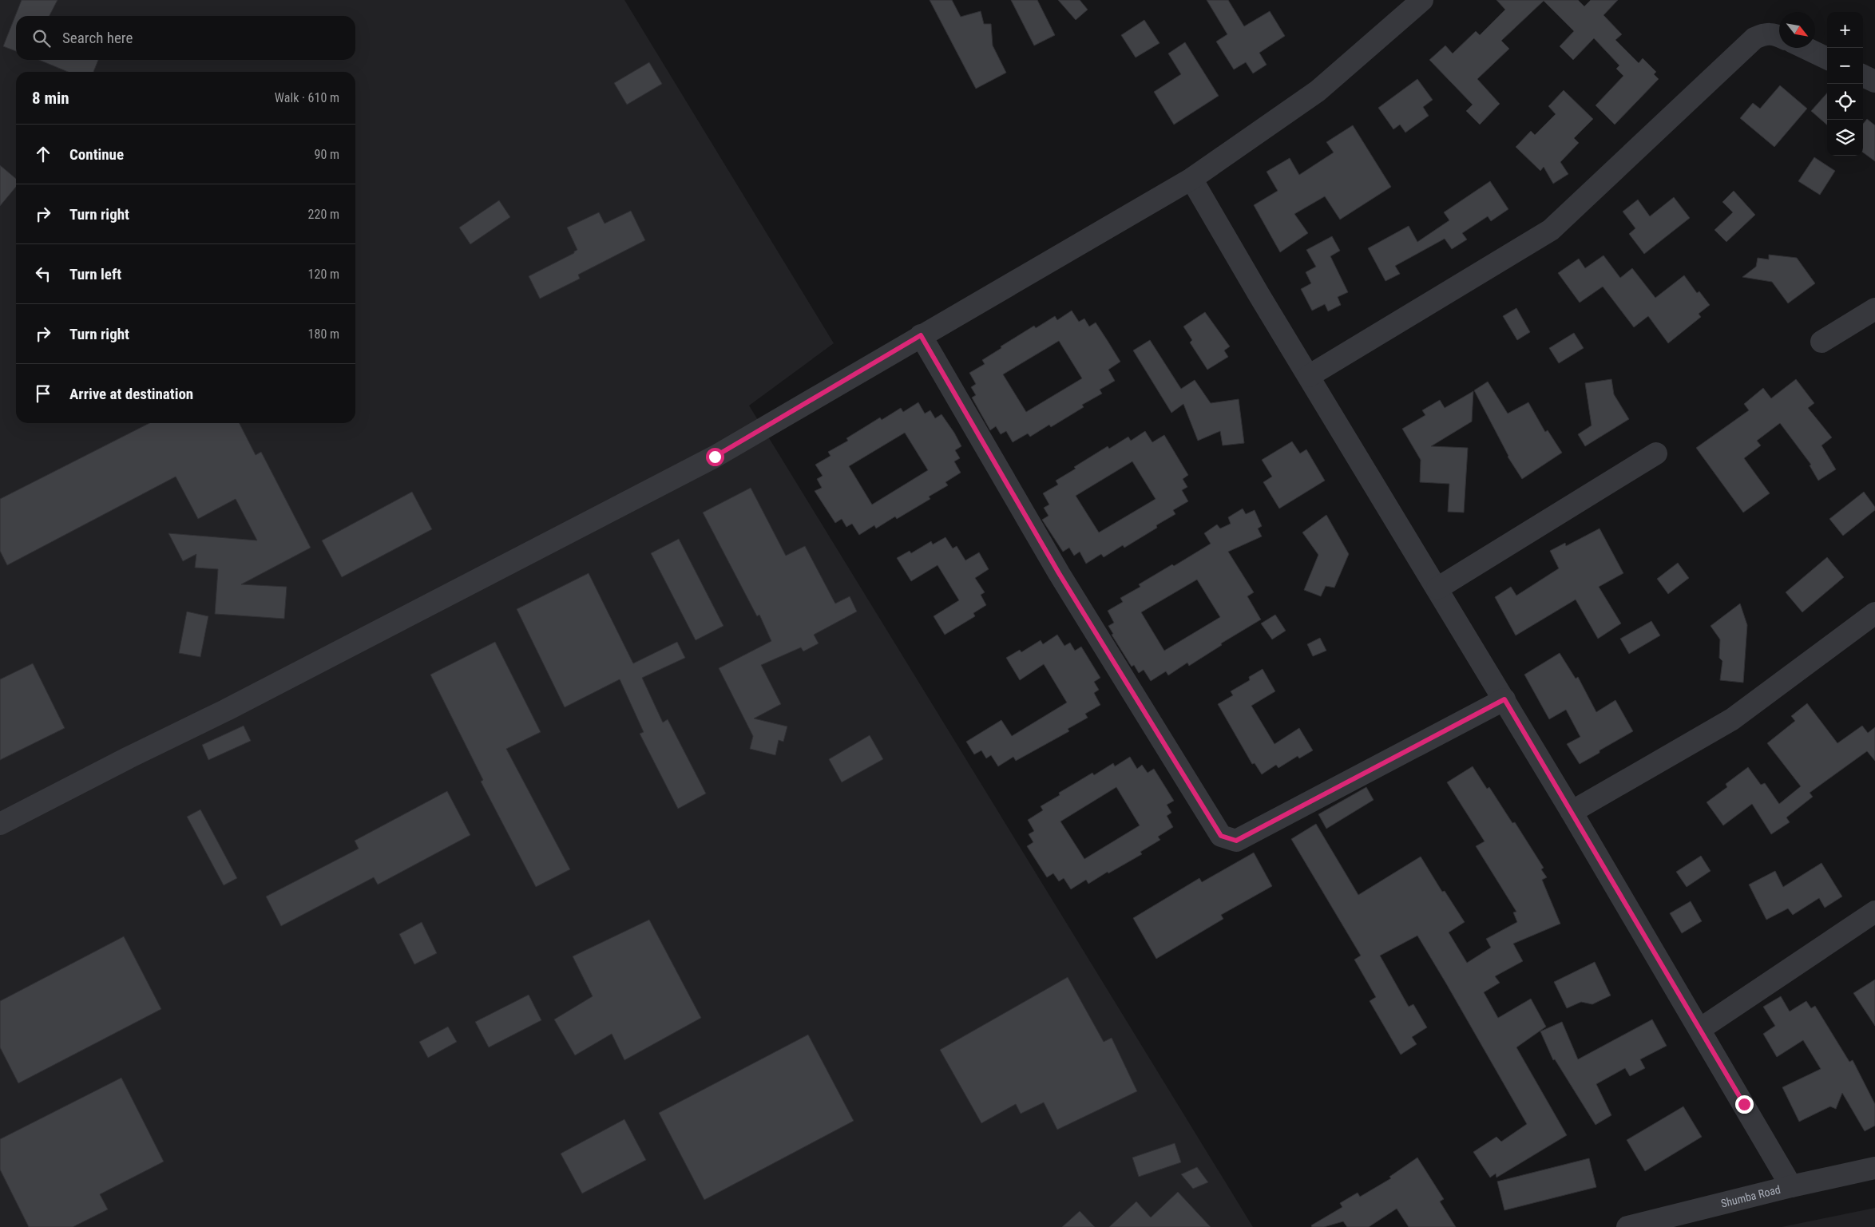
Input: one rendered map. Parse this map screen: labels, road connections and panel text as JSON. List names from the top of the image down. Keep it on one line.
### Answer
{"streets":{"street":["Shumba Road"]},"north":"bottom right","page":{"map_buttons":["+","−"],"search":"Search here","heading":["8 min","Walk · 610 m"],"list":[["Continue","90 m"],["Turn right","220 m"],["Turn left","120 m"],["Turn right","180 m"],"Arrive at destination"]}}
